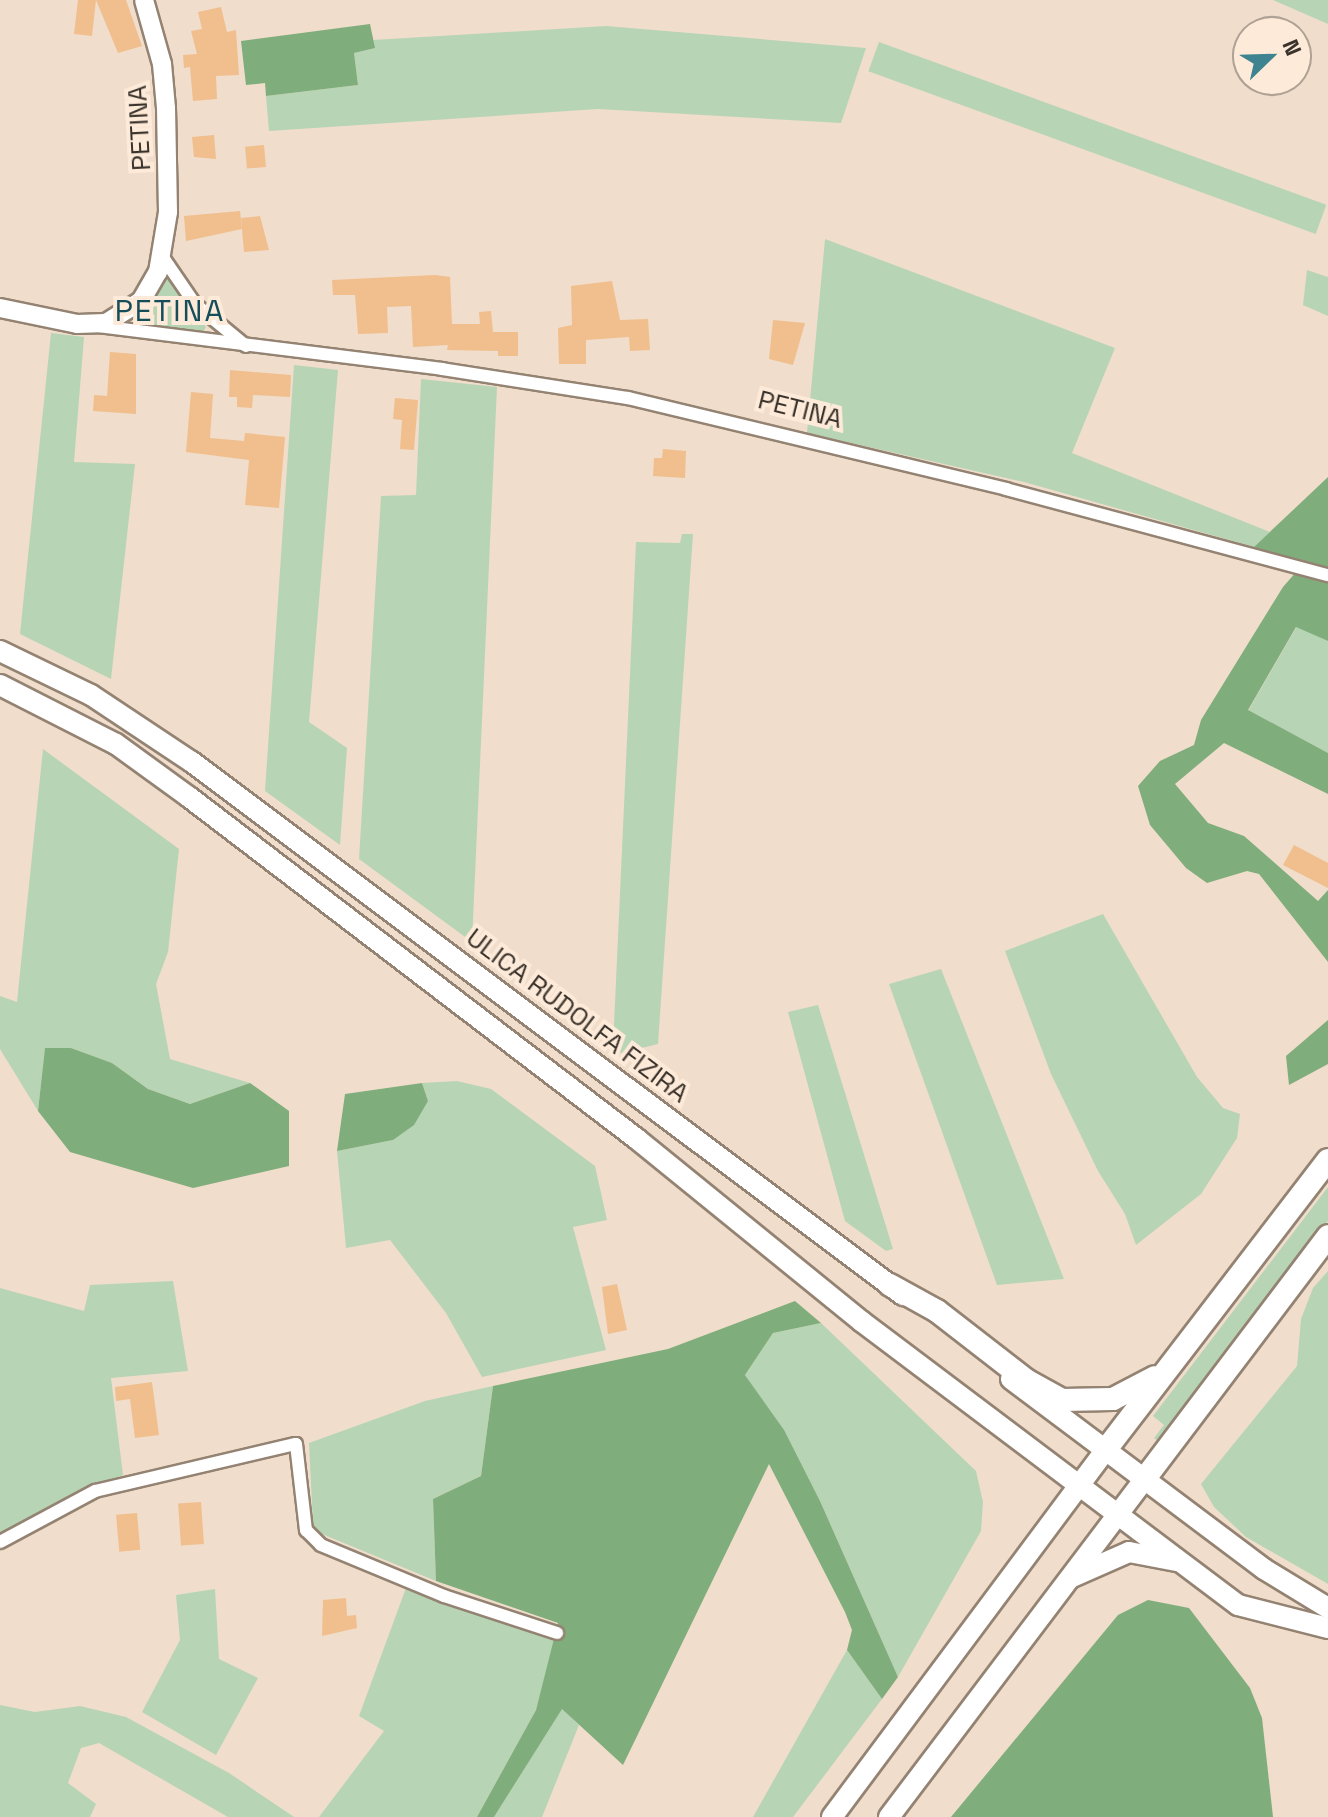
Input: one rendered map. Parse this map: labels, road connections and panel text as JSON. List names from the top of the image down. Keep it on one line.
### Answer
{"streets":{"main road":["ULICA RUDOLFA FIZIRA"],"street":["PETINA"]},"districts":["PETINA"],"north":"top right"}
